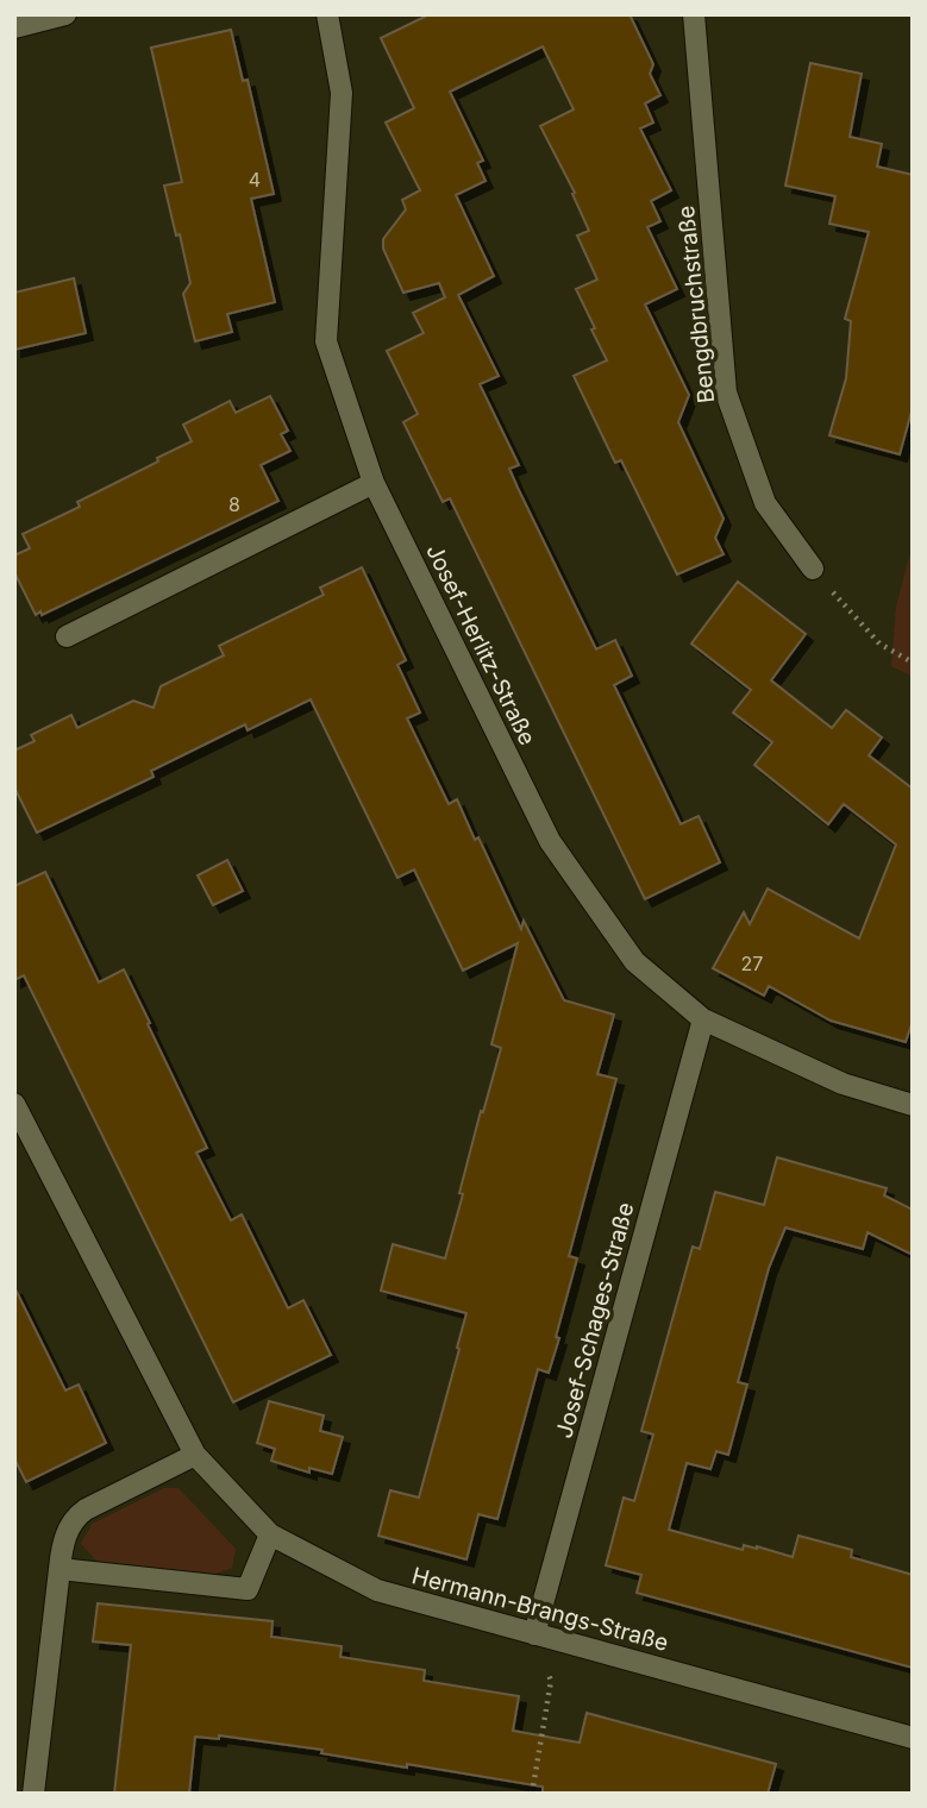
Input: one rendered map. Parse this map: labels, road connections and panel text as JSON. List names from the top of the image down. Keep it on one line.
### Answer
{"streets":{"street":["Bengdbruchstraße","Josef-Herlitz-Straße","Josef-Schages-Straße","Hermann-Brangs-Straße"]},"crossings":[["Josef-Herlitz-Straße","Josef-Schages-Straße"],["Josef-Schages-Straße","Hermann-Brangs-Straße"]],"house_numbers":["4","8","27"]}
